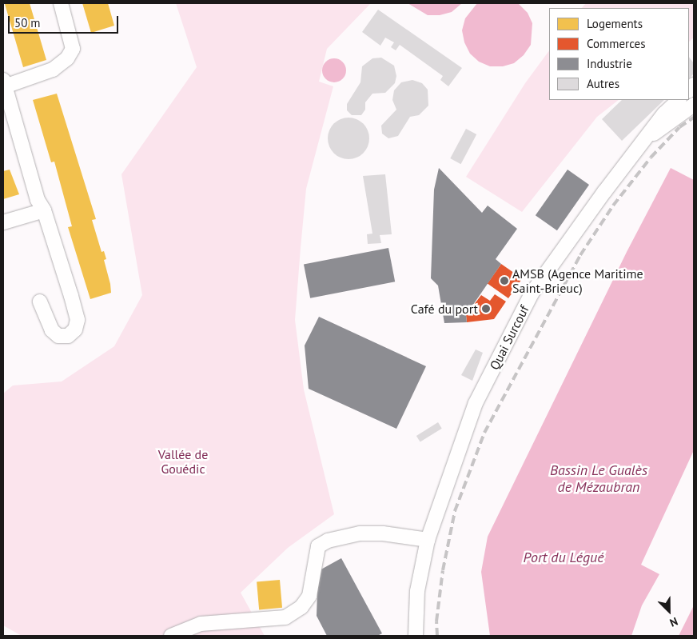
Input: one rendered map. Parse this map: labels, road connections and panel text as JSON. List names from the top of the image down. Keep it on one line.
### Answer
{"streets":{"street":["Quai Surcouf"]},"water":["Bassin Le Gualès de Mézaubran","Port du Légué"],"parks":["Vallée de Gouédic"],"places":["AMSB (Agence Maritime Saint-Brieuc)","Café du port"],"legend":["Logements","Commerces","Industrie","Autres"],"scale_bar":"50 m","north":"bottom right"}
